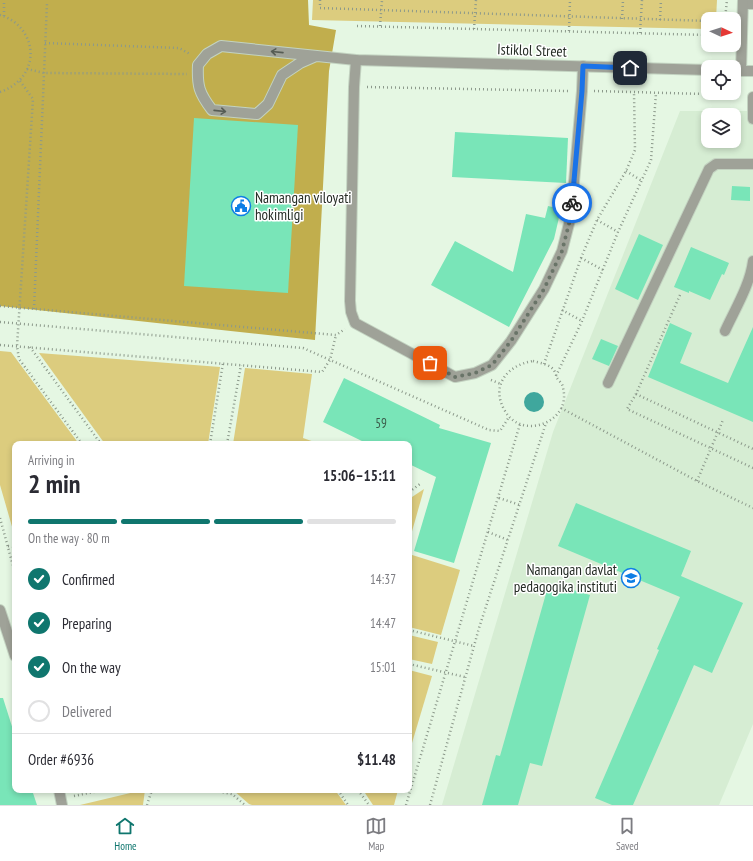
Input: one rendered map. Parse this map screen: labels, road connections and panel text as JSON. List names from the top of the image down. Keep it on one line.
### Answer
{"streets":{"street":["Istiklol Street"]},"places":{"public building":["Namangan viloyati hokimligi"],"school or university":["Namangan davlat pedagogika instituti"]},"house_numbers":["59"],"north":"right","page":{"heading":["2 min","Arriving in","15:06–15:11"],"panel":["Order #6936","$11.48"],"bar":"On the way · 80 m","list":[["Confirmed","14:37"],["Preparing","14:47"],["On the way","15:01"],"Delivered"],"tabs":["Home","Map","Saved"]}}
